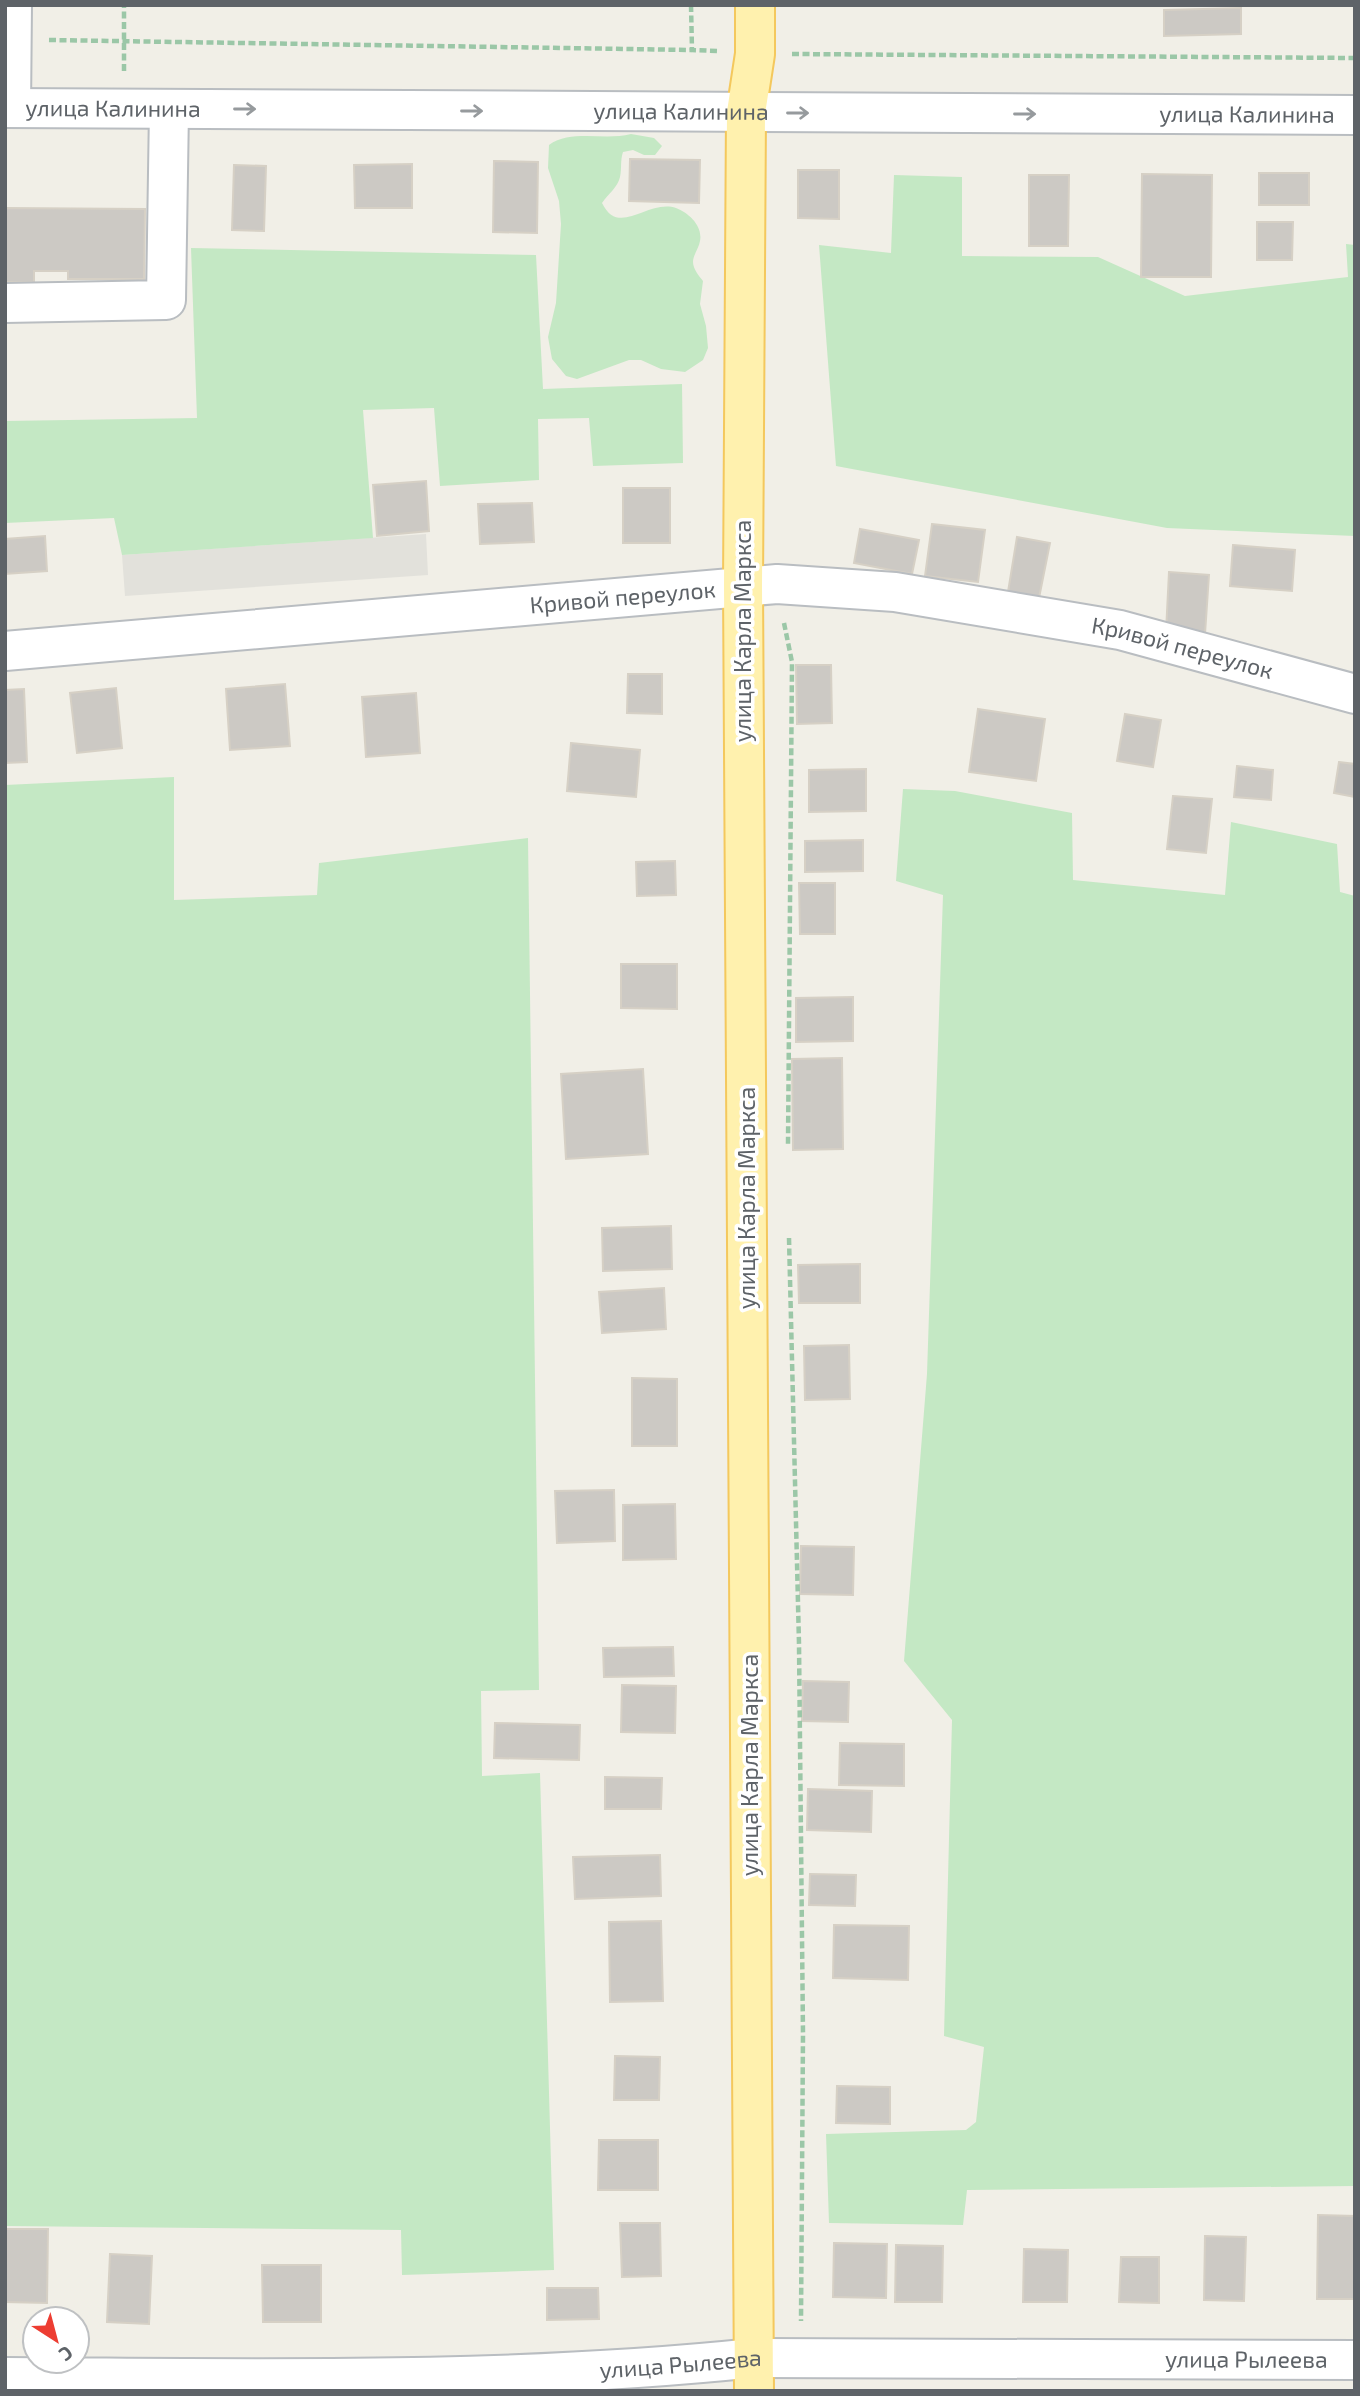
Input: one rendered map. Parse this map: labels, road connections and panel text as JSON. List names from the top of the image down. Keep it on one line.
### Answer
{"streets":{"main road":["улица Карла Маркса"],"street":["улица Калинина","Кривой переулок","улица Рылеева"]},"crossings":[["улица Калинина","улица Карла Маркса"],["Кривой переулок","улица Карла Маркса"],["улица Карла Маркса","улица Рылеева"]],"one_way":["улица Калинина"],"north":"bottom right"}
